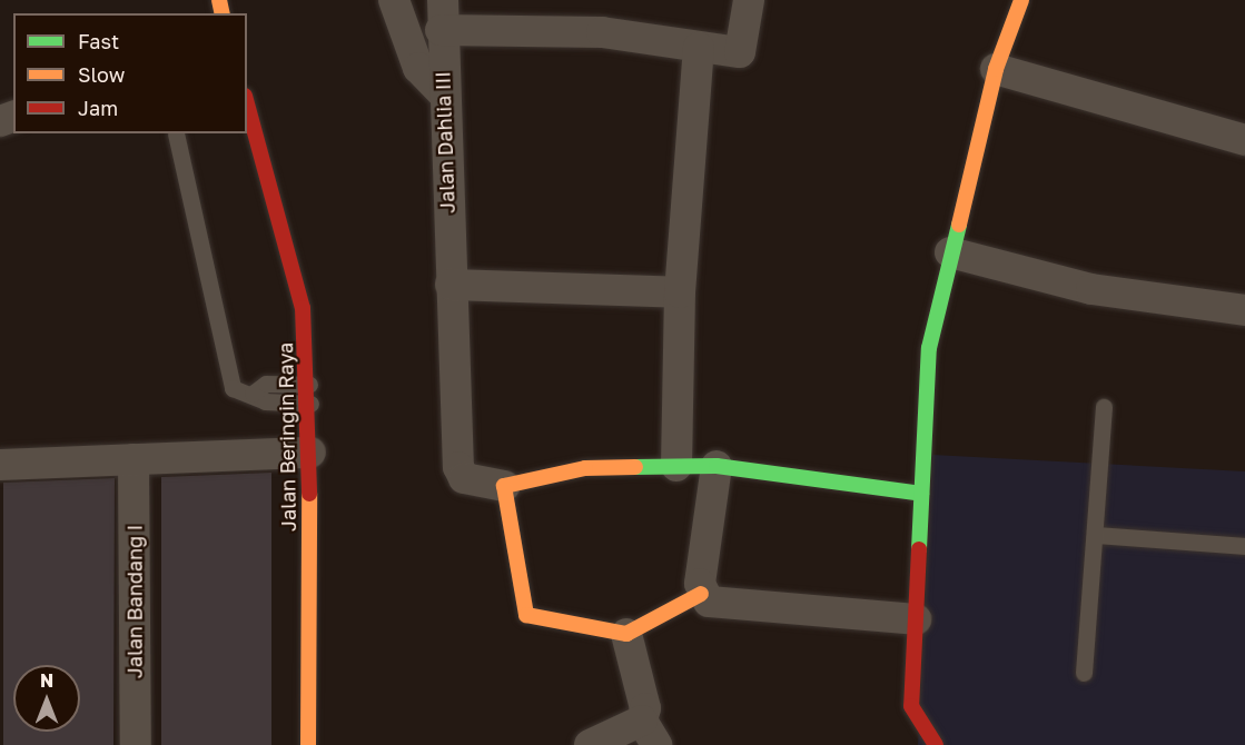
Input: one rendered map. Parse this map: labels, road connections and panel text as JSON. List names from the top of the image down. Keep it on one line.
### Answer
{"streets":{"street":["Jalan Dahlia III","Jalan Beringin Raya","Jalan Bandang I"]},"legend":["Fast","Slow","Jam"],"north":"top"}
